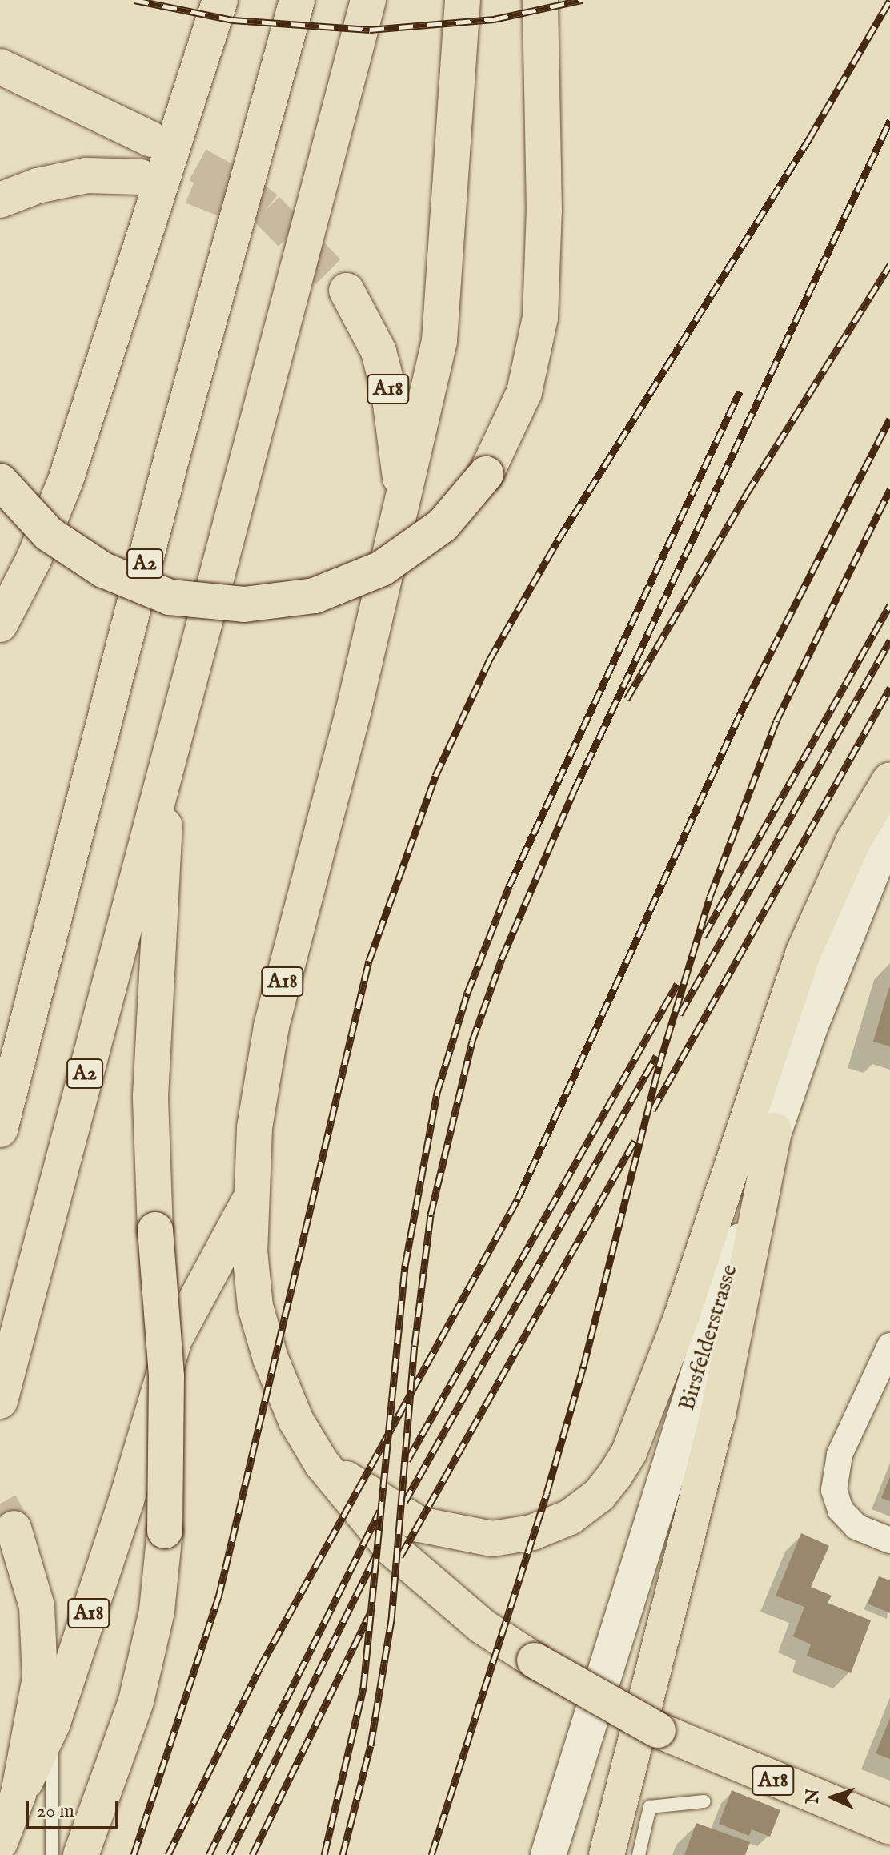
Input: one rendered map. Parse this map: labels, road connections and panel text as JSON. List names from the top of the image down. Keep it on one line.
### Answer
{"streets":{"highway":["A18","A2"],"main road":["Birsfelderstrasse"]},"scale_bar":"20 m","north":"left"}
